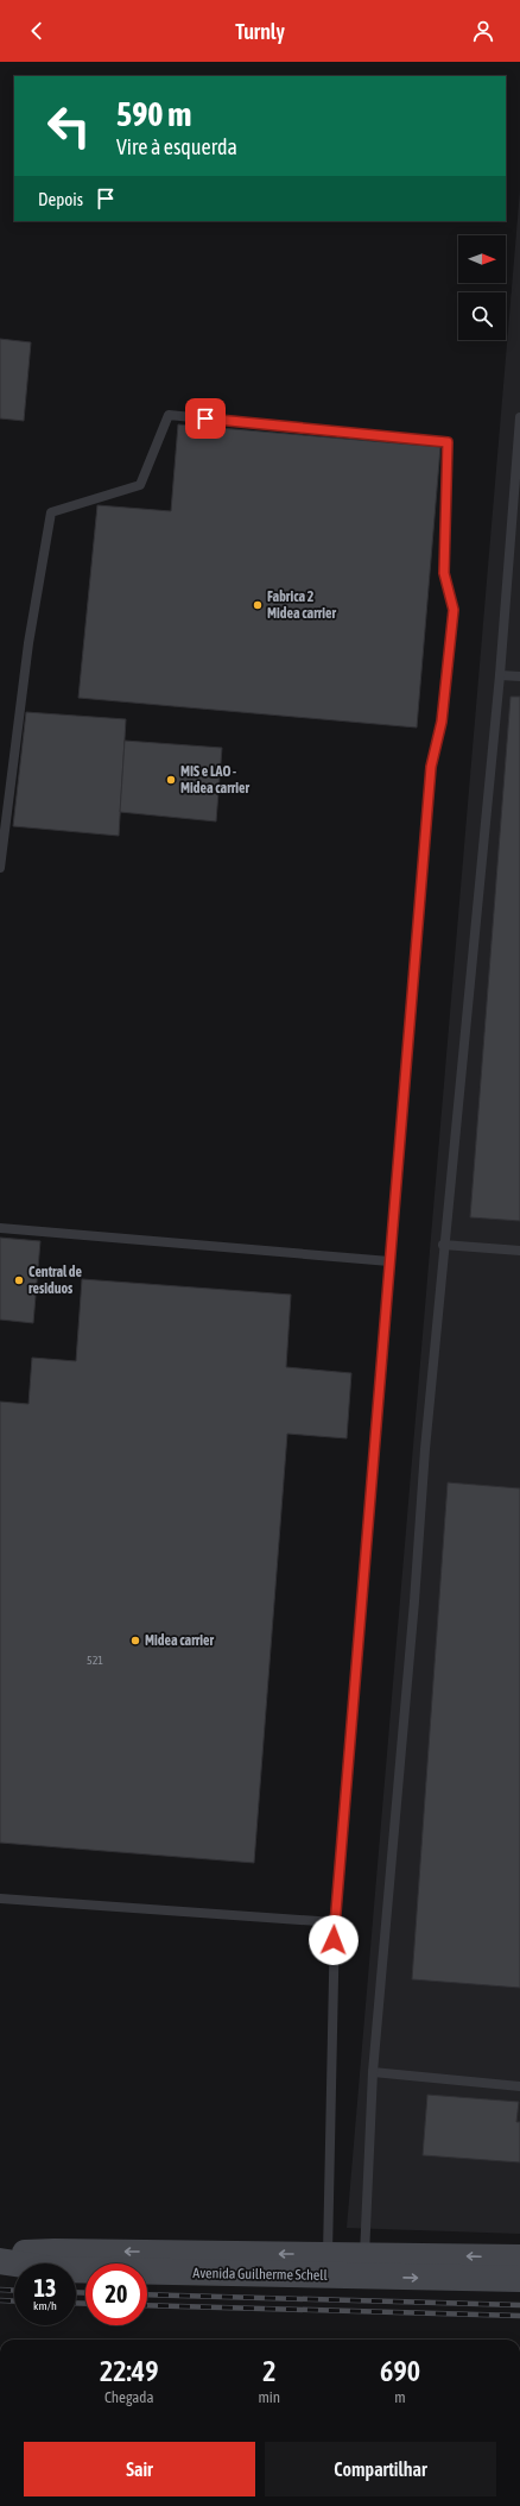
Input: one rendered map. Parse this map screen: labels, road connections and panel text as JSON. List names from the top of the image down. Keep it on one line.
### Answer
{"streets":{"main road":["Avenida Guilherme Schell"]},"places":["Fabrica 2 Midea carrier","MIS e LAO - Midea carrier","Central de residuos","Midea carrier"],"house_numbers":["521"],"north":"right","page":{"header":"Turnly","turn":["590 m","Vire à esquerda"],"then":"Depois","speed":"13 km/h","limit":"20","eta":["22:49","Chegada","2","min","690","m"],"buttons":["Sair","Compartilhar"]}}
